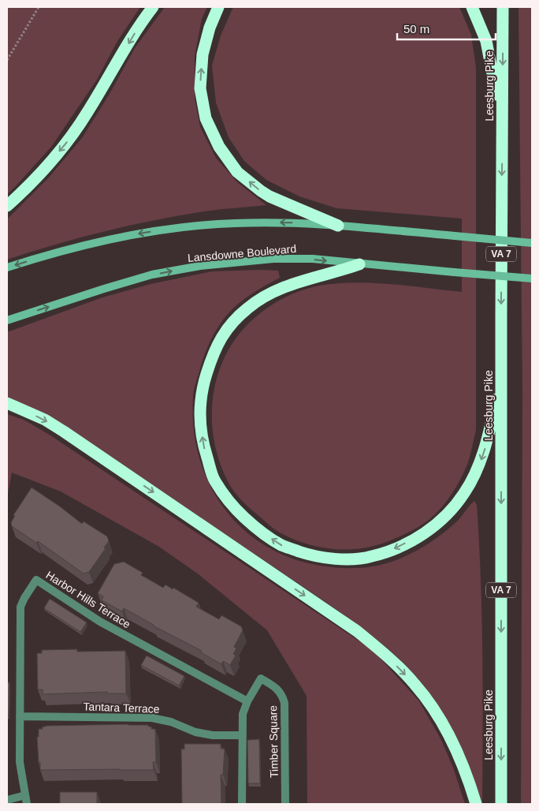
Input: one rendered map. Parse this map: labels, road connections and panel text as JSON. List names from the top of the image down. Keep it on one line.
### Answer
{"streets":{"highway":["Leesburg Pike","VA 7"],"main road":["Lansdowne Boulevard"],"street":["Harbor Hills Terrace","Tantara Terrace","Timber Square"]},"crossings":[["Harbor Hills Terrace","Tantara Terrace"],["Harbor Hills Terrace","Timber Square"],["Tantara Terrace","Timber Square"]],"one_way":["Leesburg Pike"],"scale_bar":"50 m"}
